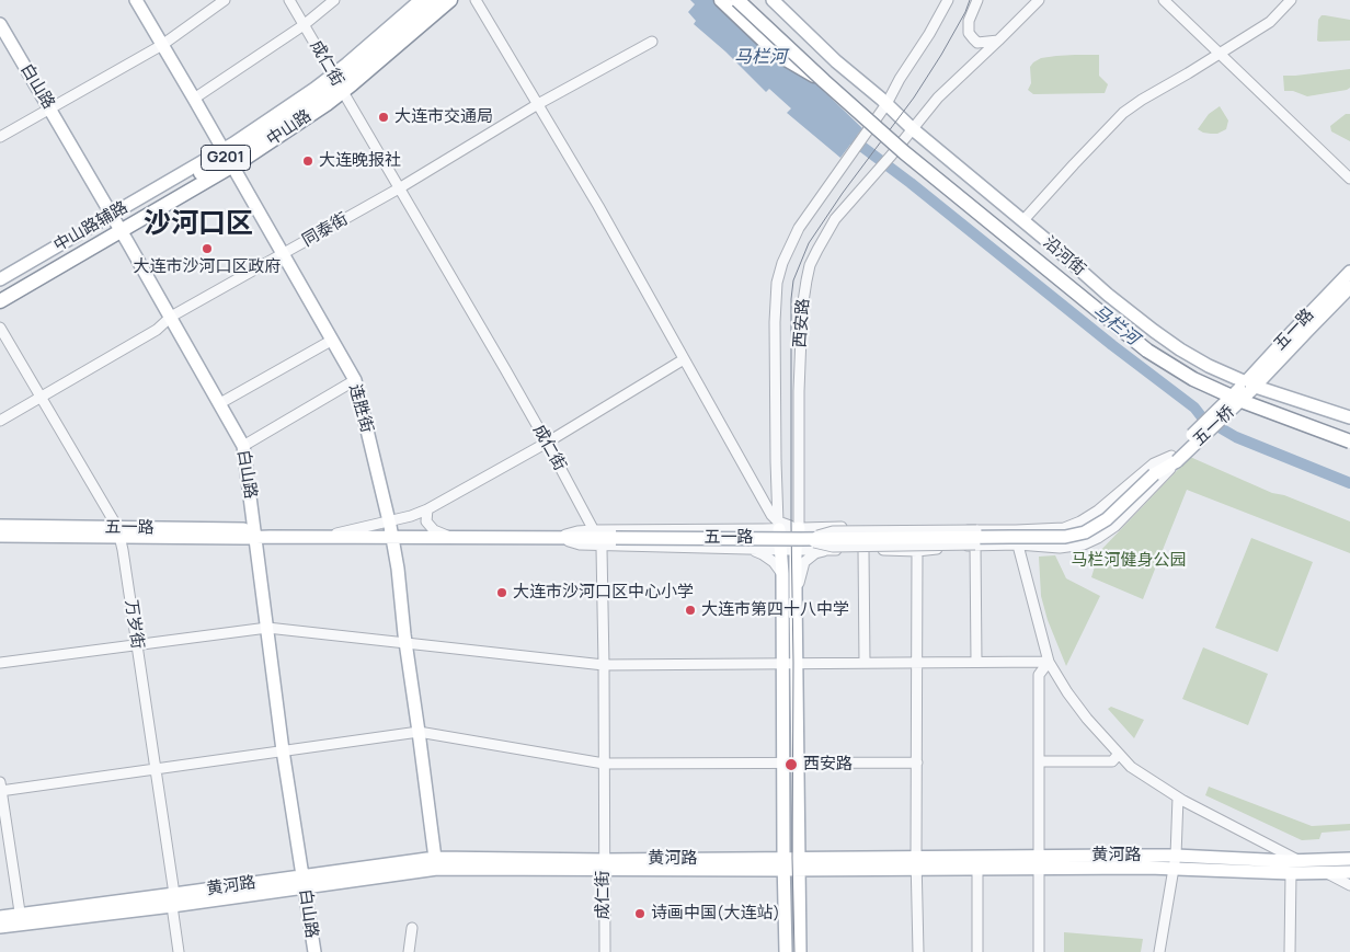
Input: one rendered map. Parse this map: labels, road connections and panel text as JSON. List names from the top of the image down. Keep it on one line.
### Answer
{"streets":{"highway":["中山路","G201"],"main road":["白山路","中山路辅路","沿河街","西安路","五一路","连胜街","五一桥","黄河路"],"street":["成仁街","同泰街","万岁街"]},"crossings":[["成仁街","中山路"],["成仁街","同泰街"],["成仁街","五一路"],["成仁街","黄河路"],["白山路","中山路"],["白山路","中山路辅路"],["白山路","同泰街"],["白山路","五一路"],["白山路","黄河路"],["中山路","中山路辅路"],["中山路","连胜街"],["同泰街","连胜街"],["同泰街","万岁街"],["沿河街","西安路"],["沿河街","五一路"],["沿河街","五一桥"],["西安路","五一路"],["西安路","黄河路"],["五一路","连胜街"],["五一路","五一桥"],["五一路","万岁街"],["连胜街","黄河路"],["万岁街","黄河路"]],"districts":["沙河口区"],"water":["马栏河"],"parks":["马栏河健身公园"],"places":["大连市交通局","大连晚报社","大连市沙河口区政府","大连市沙河口区中心小学","大连市第四十八中学","西安路","诗画中国(大连站)"]}
